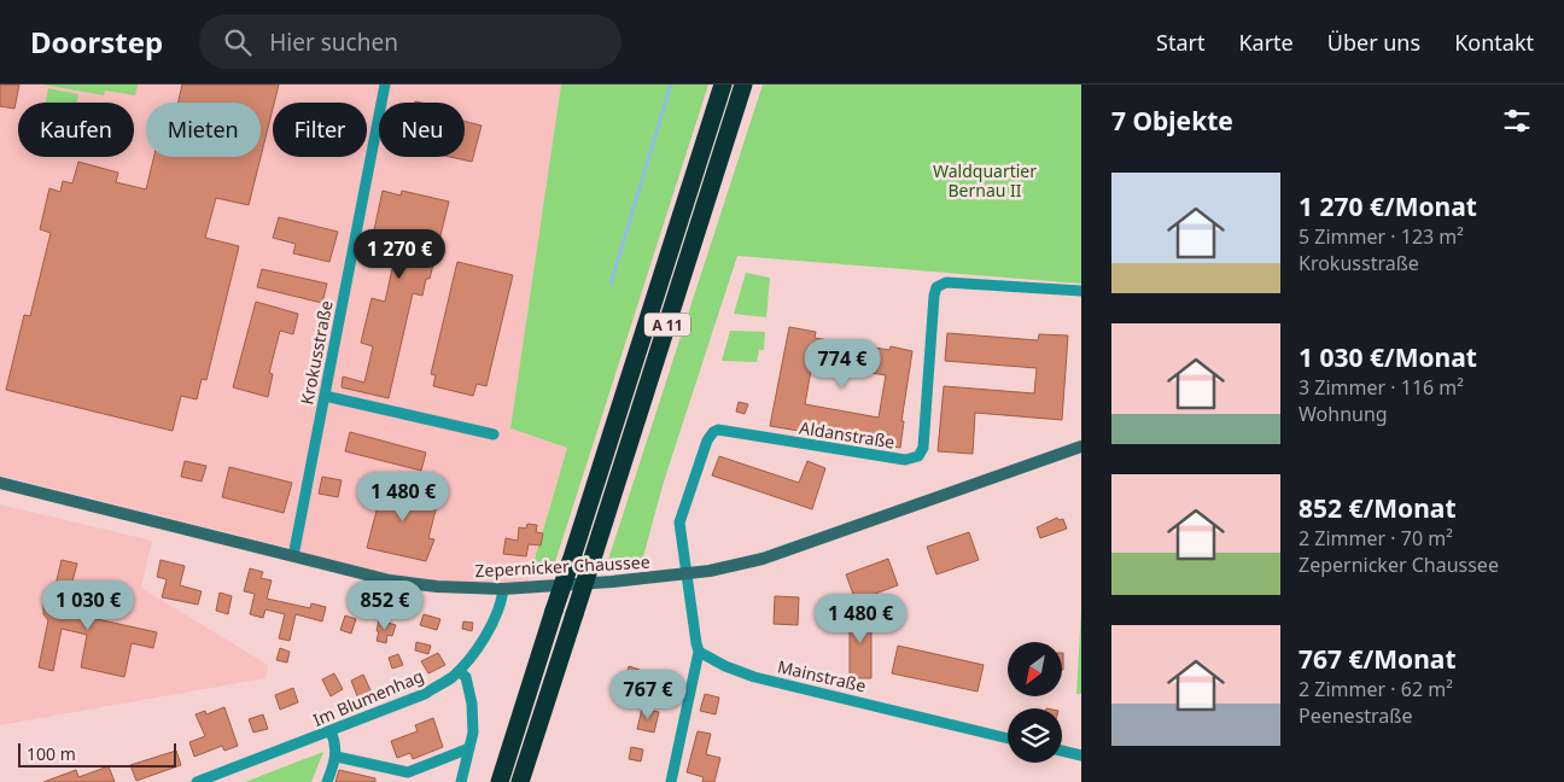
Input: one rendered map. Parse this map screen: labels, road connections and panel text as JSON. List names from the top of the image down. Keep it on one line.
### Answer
{"streets":{"highway":["A 11"],"main road":["Zepernicker Chaussee"],"street":["Krokusstraße","Aldanstraße","Mainstraße","Im Blumenhag"]},"crossings":[["Krokusstraße","Zepernicker Chaussee"],["Aldanstraße","Zepernicker Chaussee"],["Zepernicker Chaussee","Im Blumenhag"]],"parks":["Waldquartier Bernau II"],"scale_bar":"100 m","north":"bottom left","page":{"header":"Doorstep","search":"Hier suchen","nav":["Start","Karte","Über uns","Kontakt"],"heading":"7 Objekte","chip":["Kaufen","Mieten","Filter","Neu"],"list":[{"name":"1 270 €/Monat","note":"5 Zimmer · 123 m² · Krokusstraße"},{"name":"1 030 €/Monat","note":"3 Zimmer · 116 m² · Wohnung"},{"name":"852 €/Monat","note":"2 Zimmer · 70 m² · Zepernicker Chaussee"},{"name":"767 €/Monat","note":"2 Zimmer · 62 m² · Peenestraße"}],"price":["1 270 €","774 €","1 480 €","1 030 €","852 €","1 480 €","767 €"],"scale":"100 m"}}
